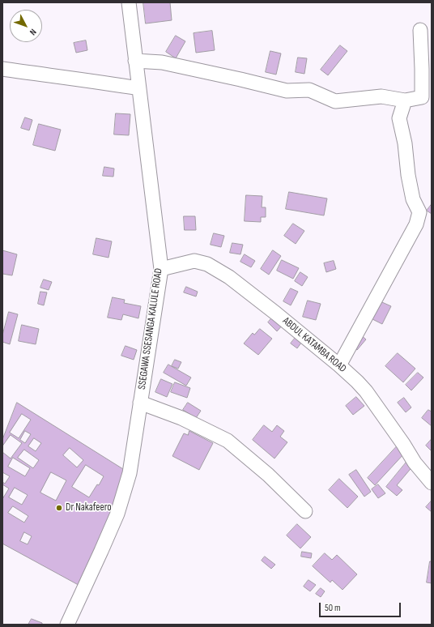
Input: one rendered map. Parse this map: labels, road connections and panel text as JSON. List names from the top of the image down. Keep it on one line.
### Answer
{"streets":{"street":["SSEGAWA SSESANGA KALULE ROAD","ABDUL KATAMBA ROAD"]},"crossings":[["SSEGAWA SSESANGA KALULE ROAD","ABDUL KATAMBA ROAD"]],"places":["Dr Nakafeero"],"scale_bar":"50 m","north":"bottom right"}
